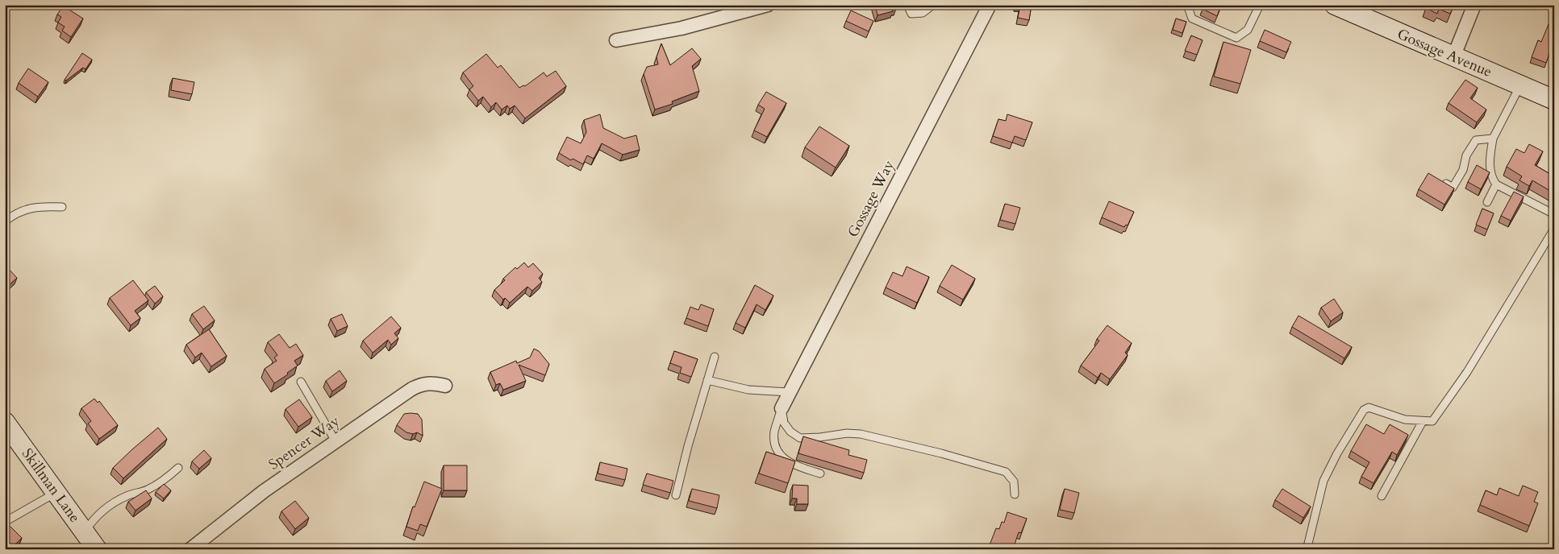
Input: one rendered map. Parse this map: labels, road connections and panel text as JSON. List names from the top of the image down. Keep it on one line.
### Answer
{"streets":{"street":["Gossage Avenue","Gossage Way","Spencer Way","Skillman Lane"]}}
